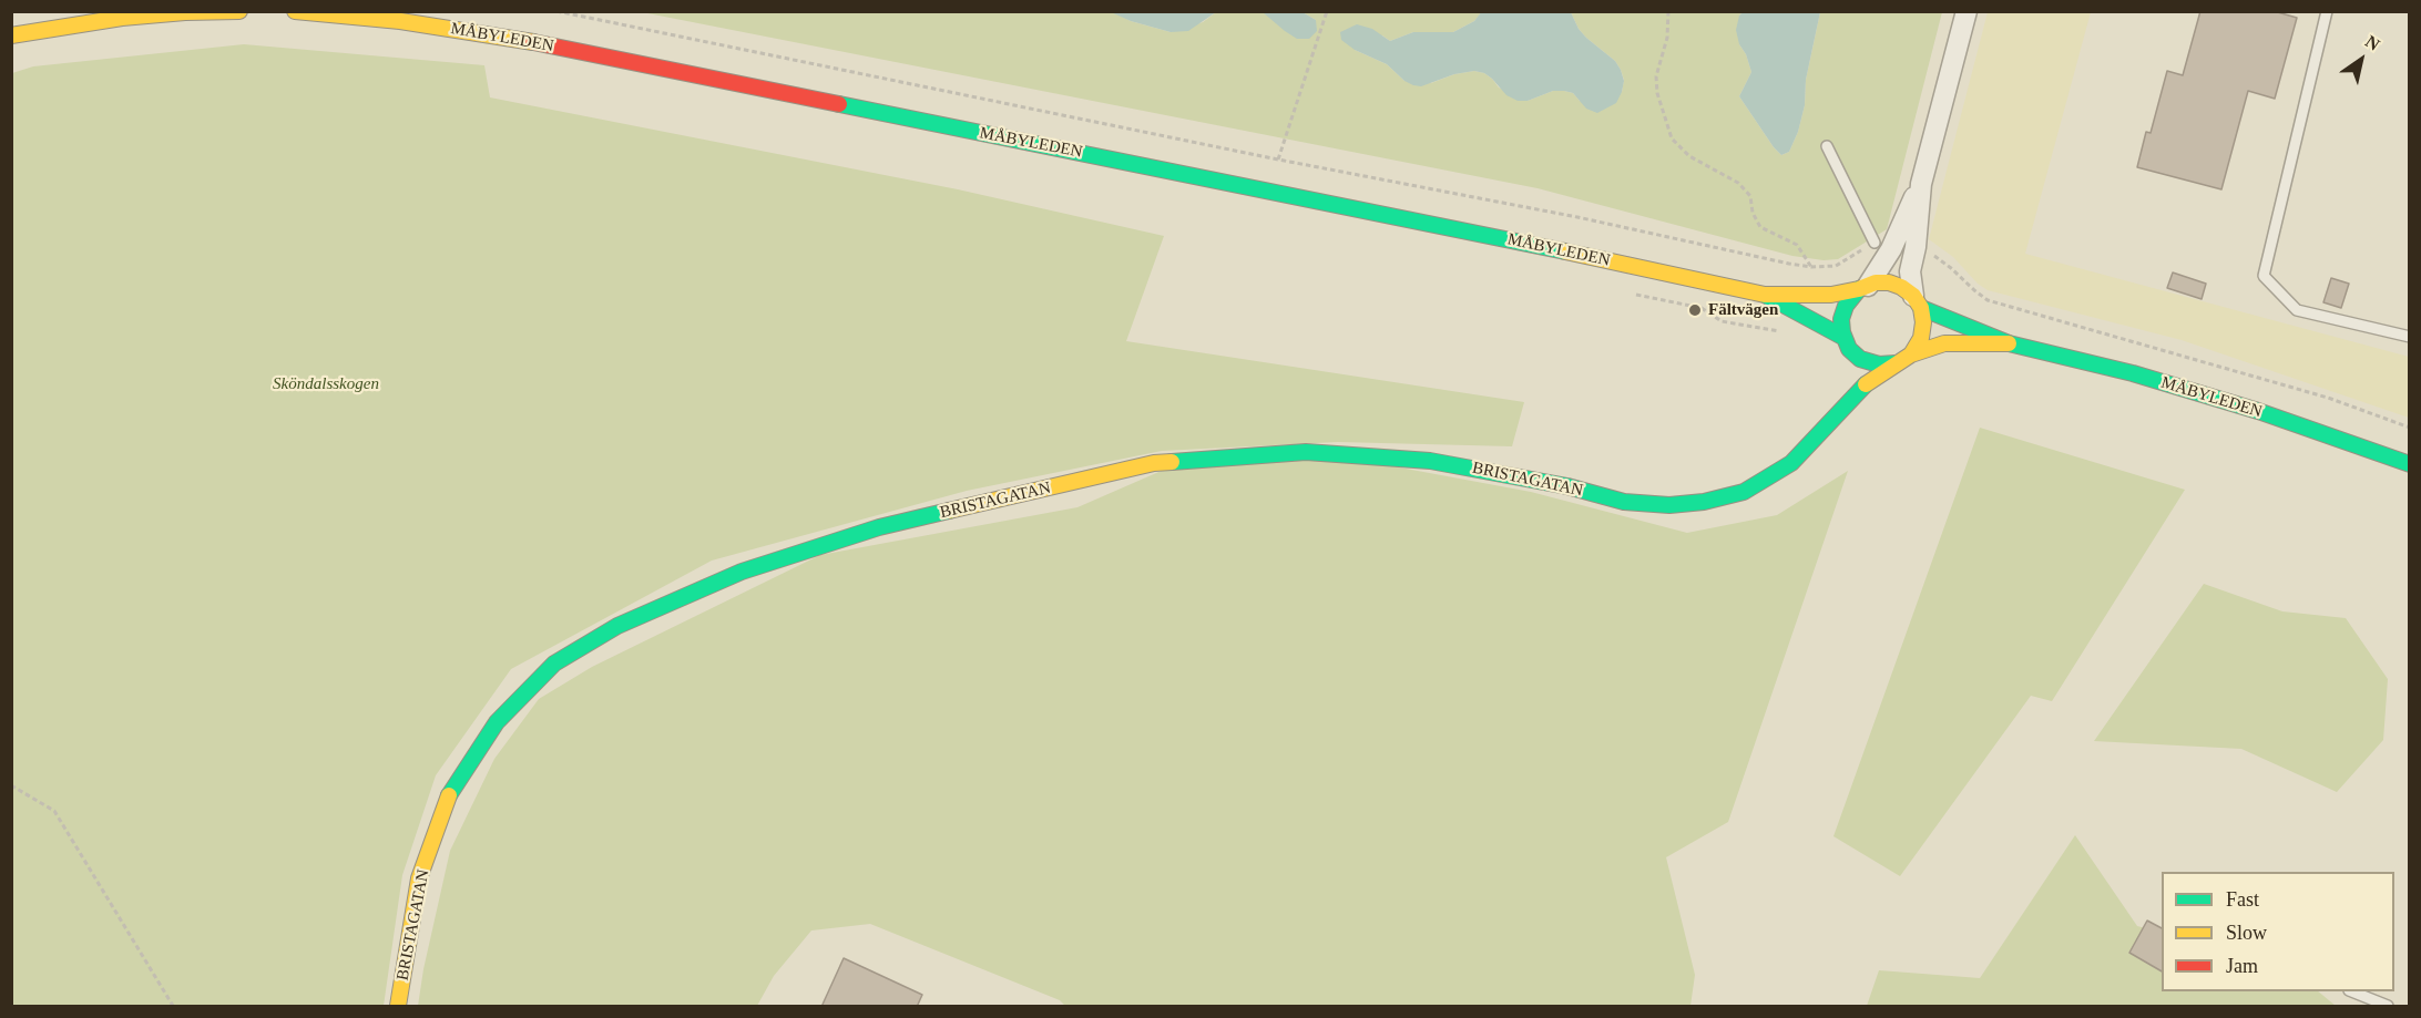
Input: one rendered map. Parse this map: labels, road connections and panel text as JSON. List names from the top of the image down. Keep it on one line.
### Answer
{"streets":{"street":["MÅBYLEDEN","BRISTAGATAN"]},"crossings":[["MÅBYLEDEN","BRISTAGATAN"]],"parks":["Sköndalsskogen"],"places":["Fältvägen"],"legend":["Fast","Slow","Jam"],"north":"top right"}
